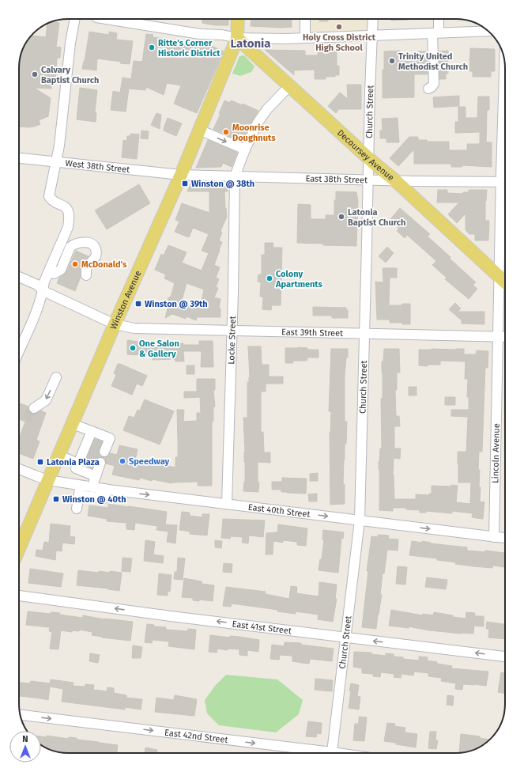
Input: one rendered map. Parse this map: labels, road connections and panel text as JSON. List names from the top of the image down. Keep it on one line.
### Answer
{"streets":{"main road":["Decoursey Avenue","Winston Avenue"],"street":["Church Street","West 38th Street","East 38th Street","East 39th Street","Locke Street","Lincoln Avenue","East 40th Street","East 41st Street","East 42nd Street"]},"crossings":[["Church Street","Decoursey Avenue"],["Church Street","East 38th Street"],["Church Street","East 39th Street"],["Church Street","East 40th Street"],["Church Street","East 41st Street"],["Decoursey Avenue","East 38th Street"],["Decoursey Avenue","Winston Avenue"],["Decoursey Avenue","Locke Street"],["Decoursey Avenue","Lincoln Avenue"],["West 38th Street","East 38th Street"],["West 38th Street","Winston Avenue"],["East 38th Street","Winston Avenue"],["East 38th Street","Locke Street"],["Winston Avenue","East 39th Street"],["Winston Avenue","East 40th Street"],["East 39th Street","Locke Street"],["East 39th Street","Lincoln Avenue"],["Locke Street","East 40th Street"],["Lincoln Avenue","East 40th Street"]],"one_way":["East 40th Street","East 41st Street","East 42nd Street"],"districts":["Latonia"],"places":{"other":["Holy Cross District High School","Ritte's Corner Historic District","Trinity United Methodist Church","Calvary Baptist Church","Moonrise Doughnuts","Latonia Baptist Church","McDonald's","Colony Apartments","One Salon & Gallery","Speedway"],"transit":["Winston @ 38th","Winston @ 39th","Latonia Plaza","Winston @ 40th"]},"north":"top"}
